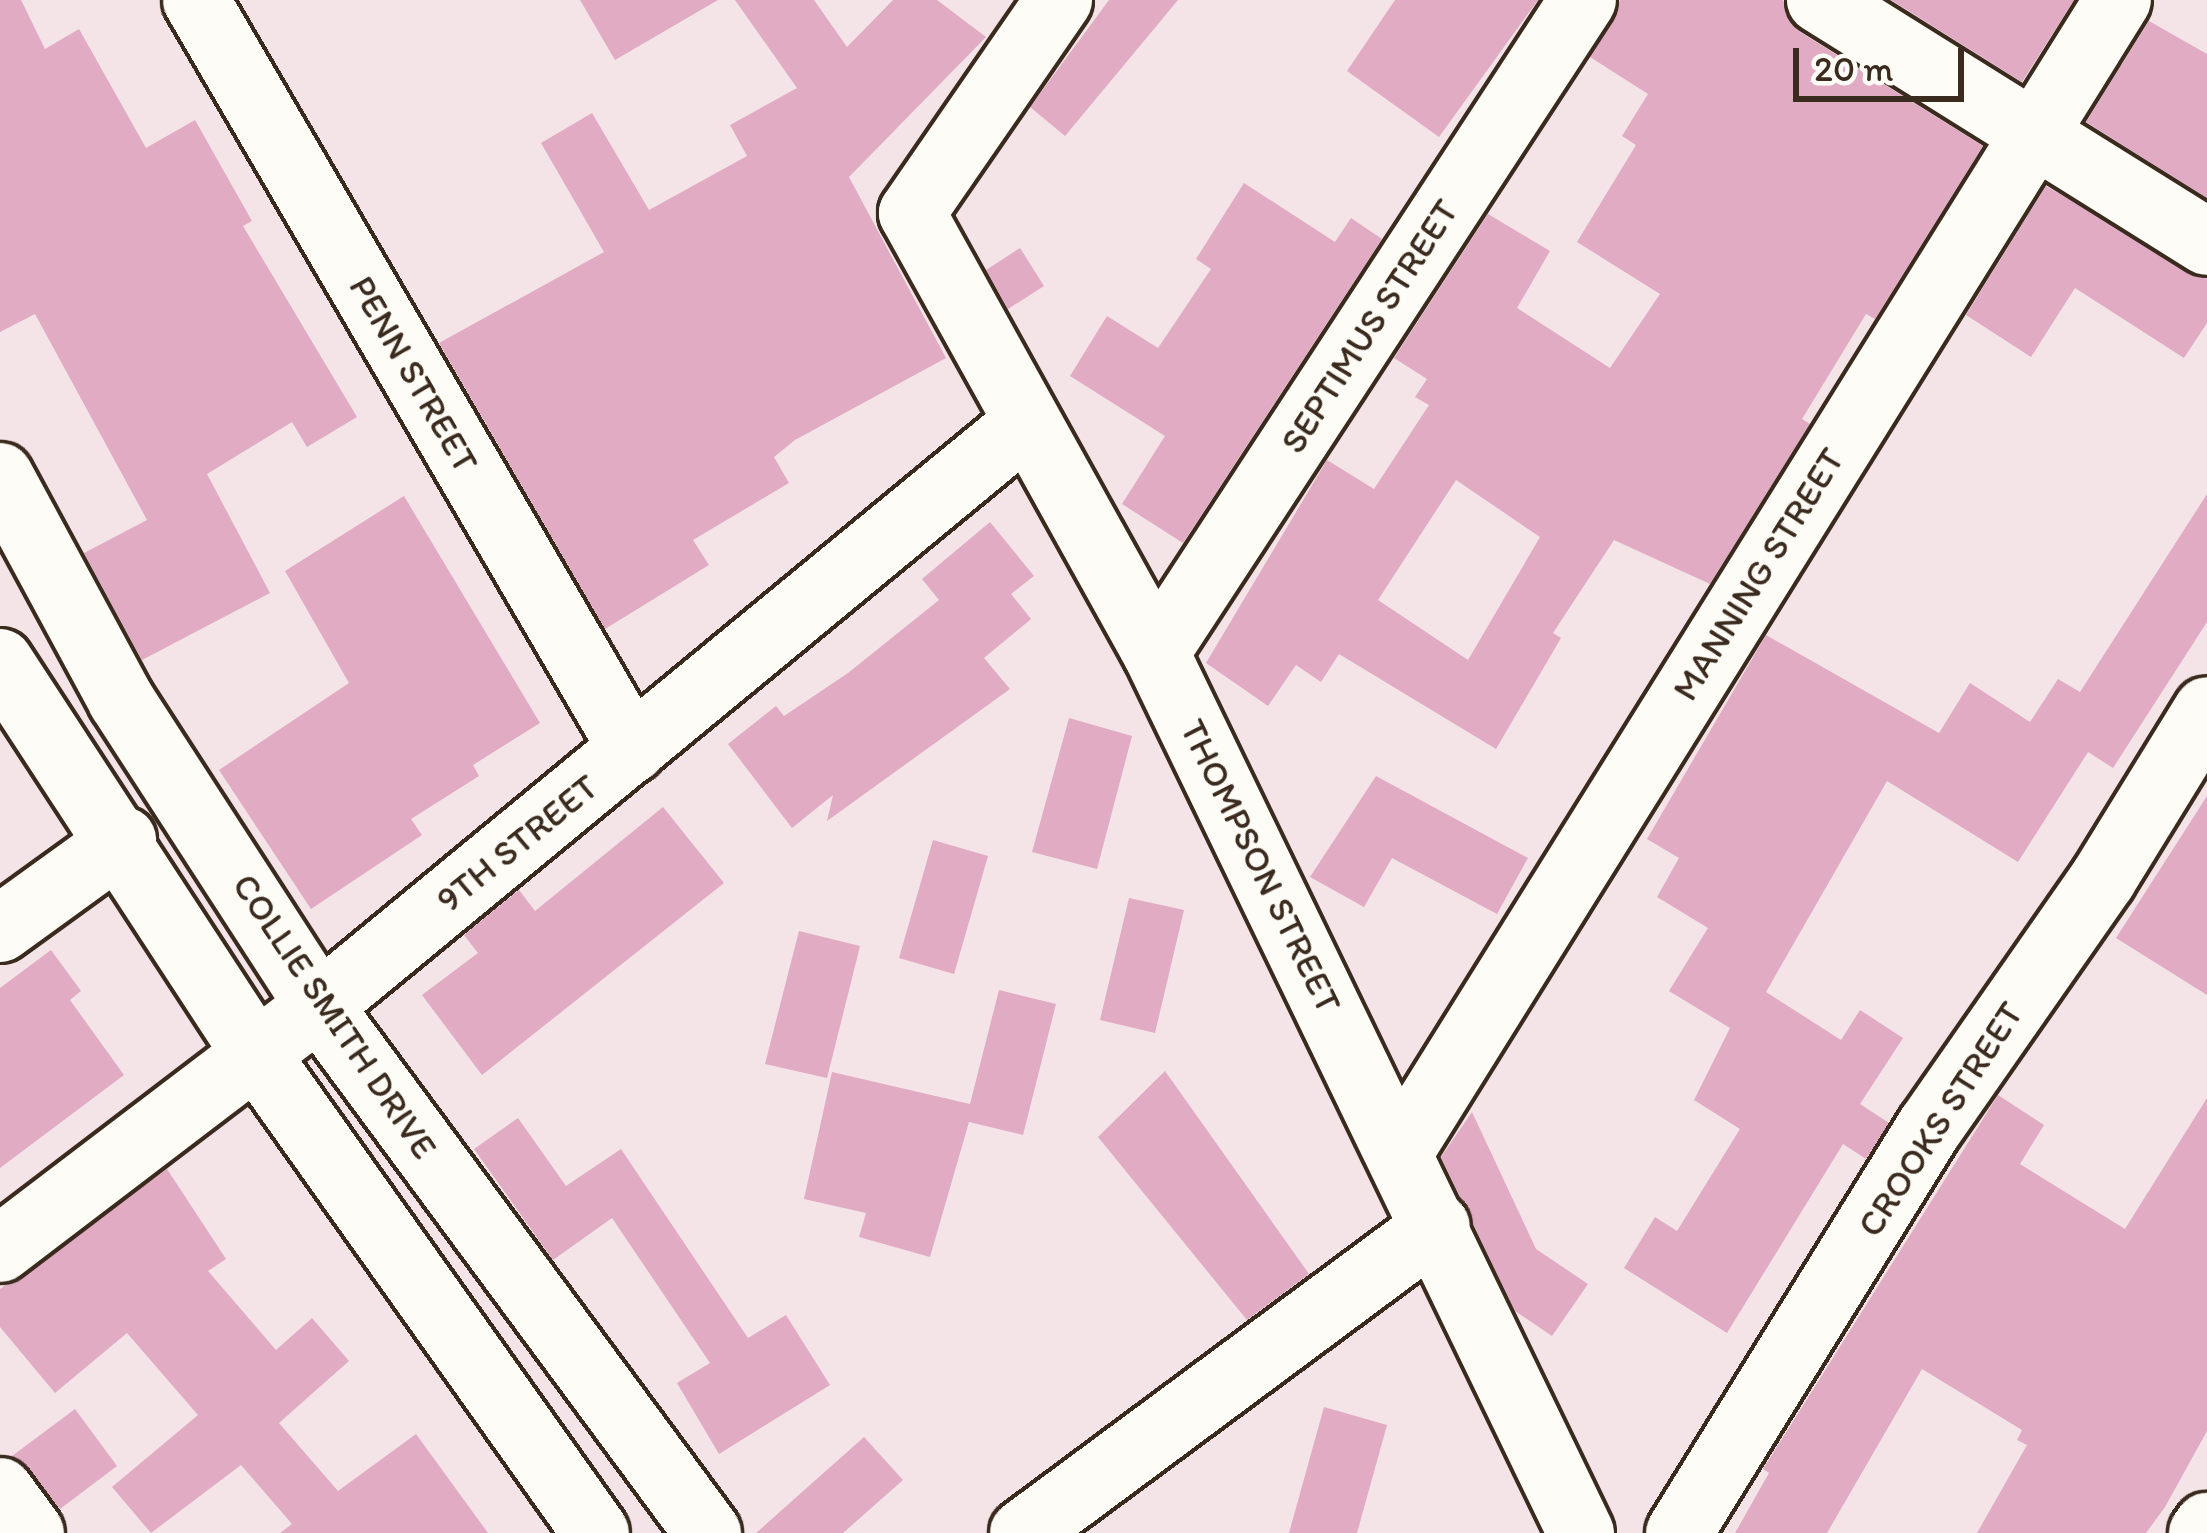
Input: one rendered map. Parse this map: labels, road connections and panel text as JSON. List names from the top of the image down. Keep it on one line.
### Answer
{"streets":{"street":["SEPTIMUS STREET","PENN STREET","MANNING STREET","9TH STREET","THOMPSON STREET","COLLIE SMITH DRIVE","CROOKS STREET"]},"crossings":[["SEPTIMUS STREET","THOMPSON STREET"],["PENN STREET","9TH STREET"],["MANNING STREET","THOMPSON STREET"],["9TH STREET","THOMPSON STREET"],["9TH STREET","COLLIE SMITH DRIVE"]],"scale_bar":"20 m"}
